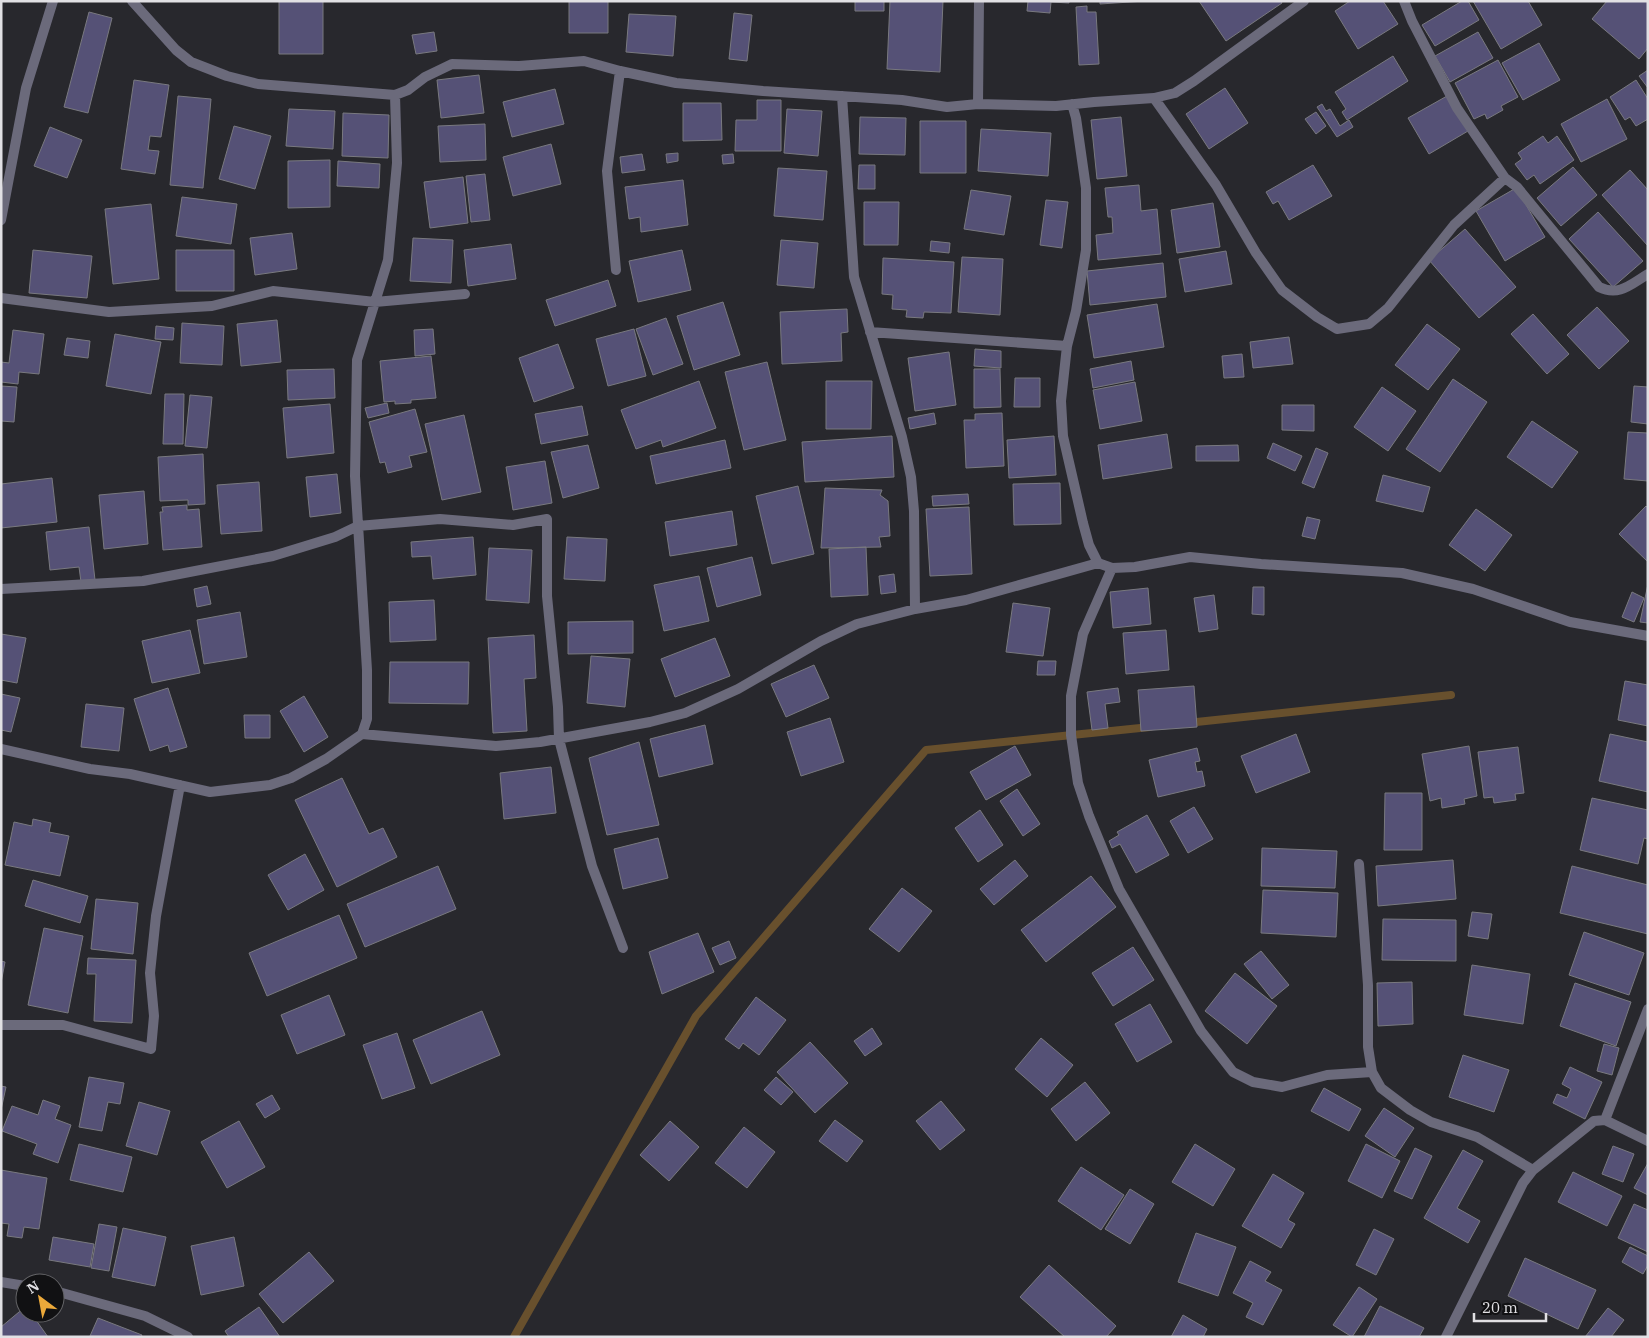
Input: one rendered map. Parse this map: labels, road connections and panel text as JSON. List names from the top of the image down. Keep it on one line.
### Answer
{"scale_bar":"20 m","north":"top left"}
